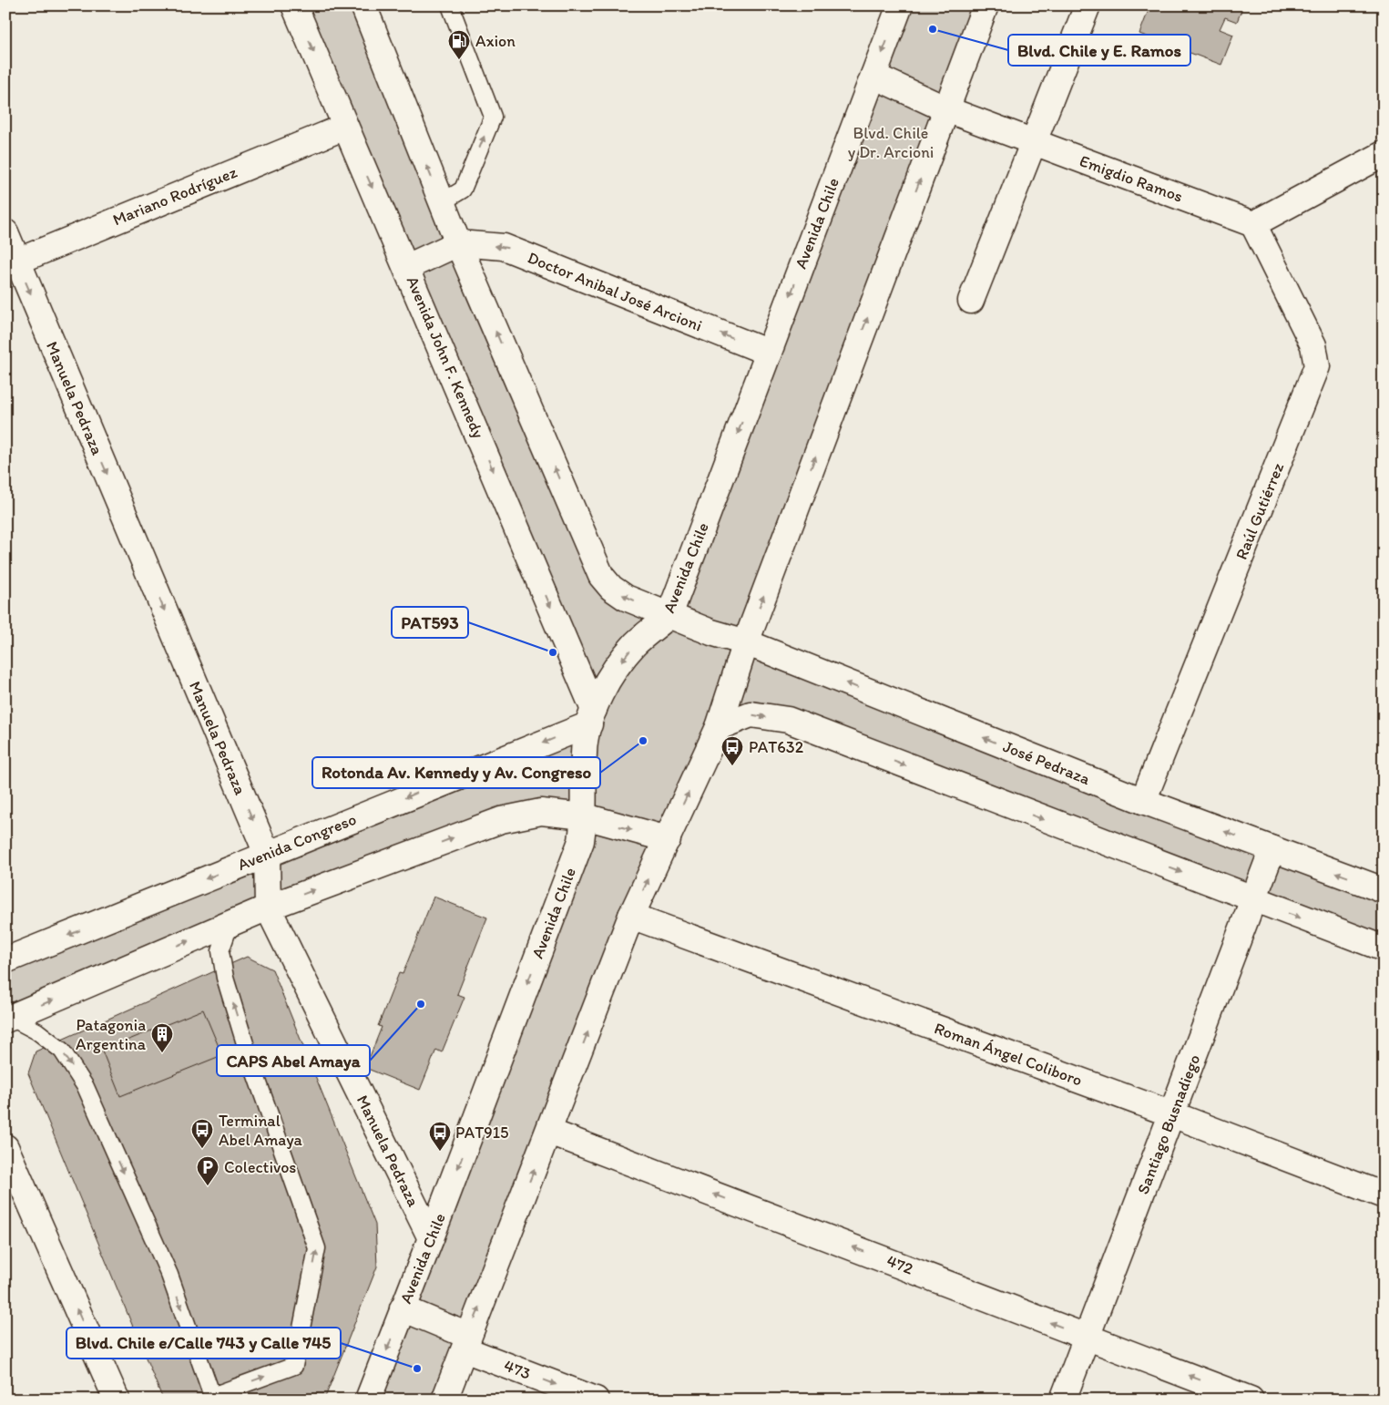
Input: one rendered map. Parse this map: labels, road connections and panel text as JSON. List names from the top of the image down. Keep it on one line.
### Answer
{"streets":{"street":["Emigdio Ramos","Mariano Rodríguez","Avenida Chile","Doctor Anibal José Arcioni","Avenida John F. Kennedy","Manuela Pedraza","Raúl Gutiérrez","José Pedraza","Avenida Congreso","Roman Ángel Coliboro","Santiago Busnadiego","472","473"]},"crossings":[["Emigdio Ramos","Avenida Chile"],["Emigdio Ramos","Raúl Gutiérrez"],["Mariano Rodríguez","Avenida John F. Kennedy"],["Mariano Rodríguez","Manuela Pedraza"],["Avenida Chile","Doctor Anibal José Arcioni"],["Avenida Chile","Avenida John F. Kennedy"],["Avenida Chile","Manuela Pedraza"],["Avenida Chile","José Pedraza"],["Avenida Chile","Avenida Congreso"],["Avenida Chile","473"],["Avenida John F. Kennedy","Avenida Congreso"],["Manuela Pedraza","Avenida Congreso"],["Raúl Gutiérrez","José Pedraza"],["José Pedraza","Santiago Busnadiego"],["Roman Ángel Coliboro","Santiago Busnadiego"],["Santiago Busnadiego","472"]],"one_way":["Doctor Anibal José Arcioni","Manuela Pedraza","472","473"],"parks":["Blvd. Chile y Dr. Arcioni"],"places":{"other":["Blvd. Chile y E. Ramos","PAT593","Rotonda Av. Kennedy y Av. Congreso","CAPS Abel Amaya","Blvd. Chile e/Calle 743 y Calle 745"],"fuel station":["Axion"],"bus stop":["PAT632","Terminal Abel Amaya","PAT915"],"building":["Patagonia Argentina"],"parking":["Colectivos"]}}
